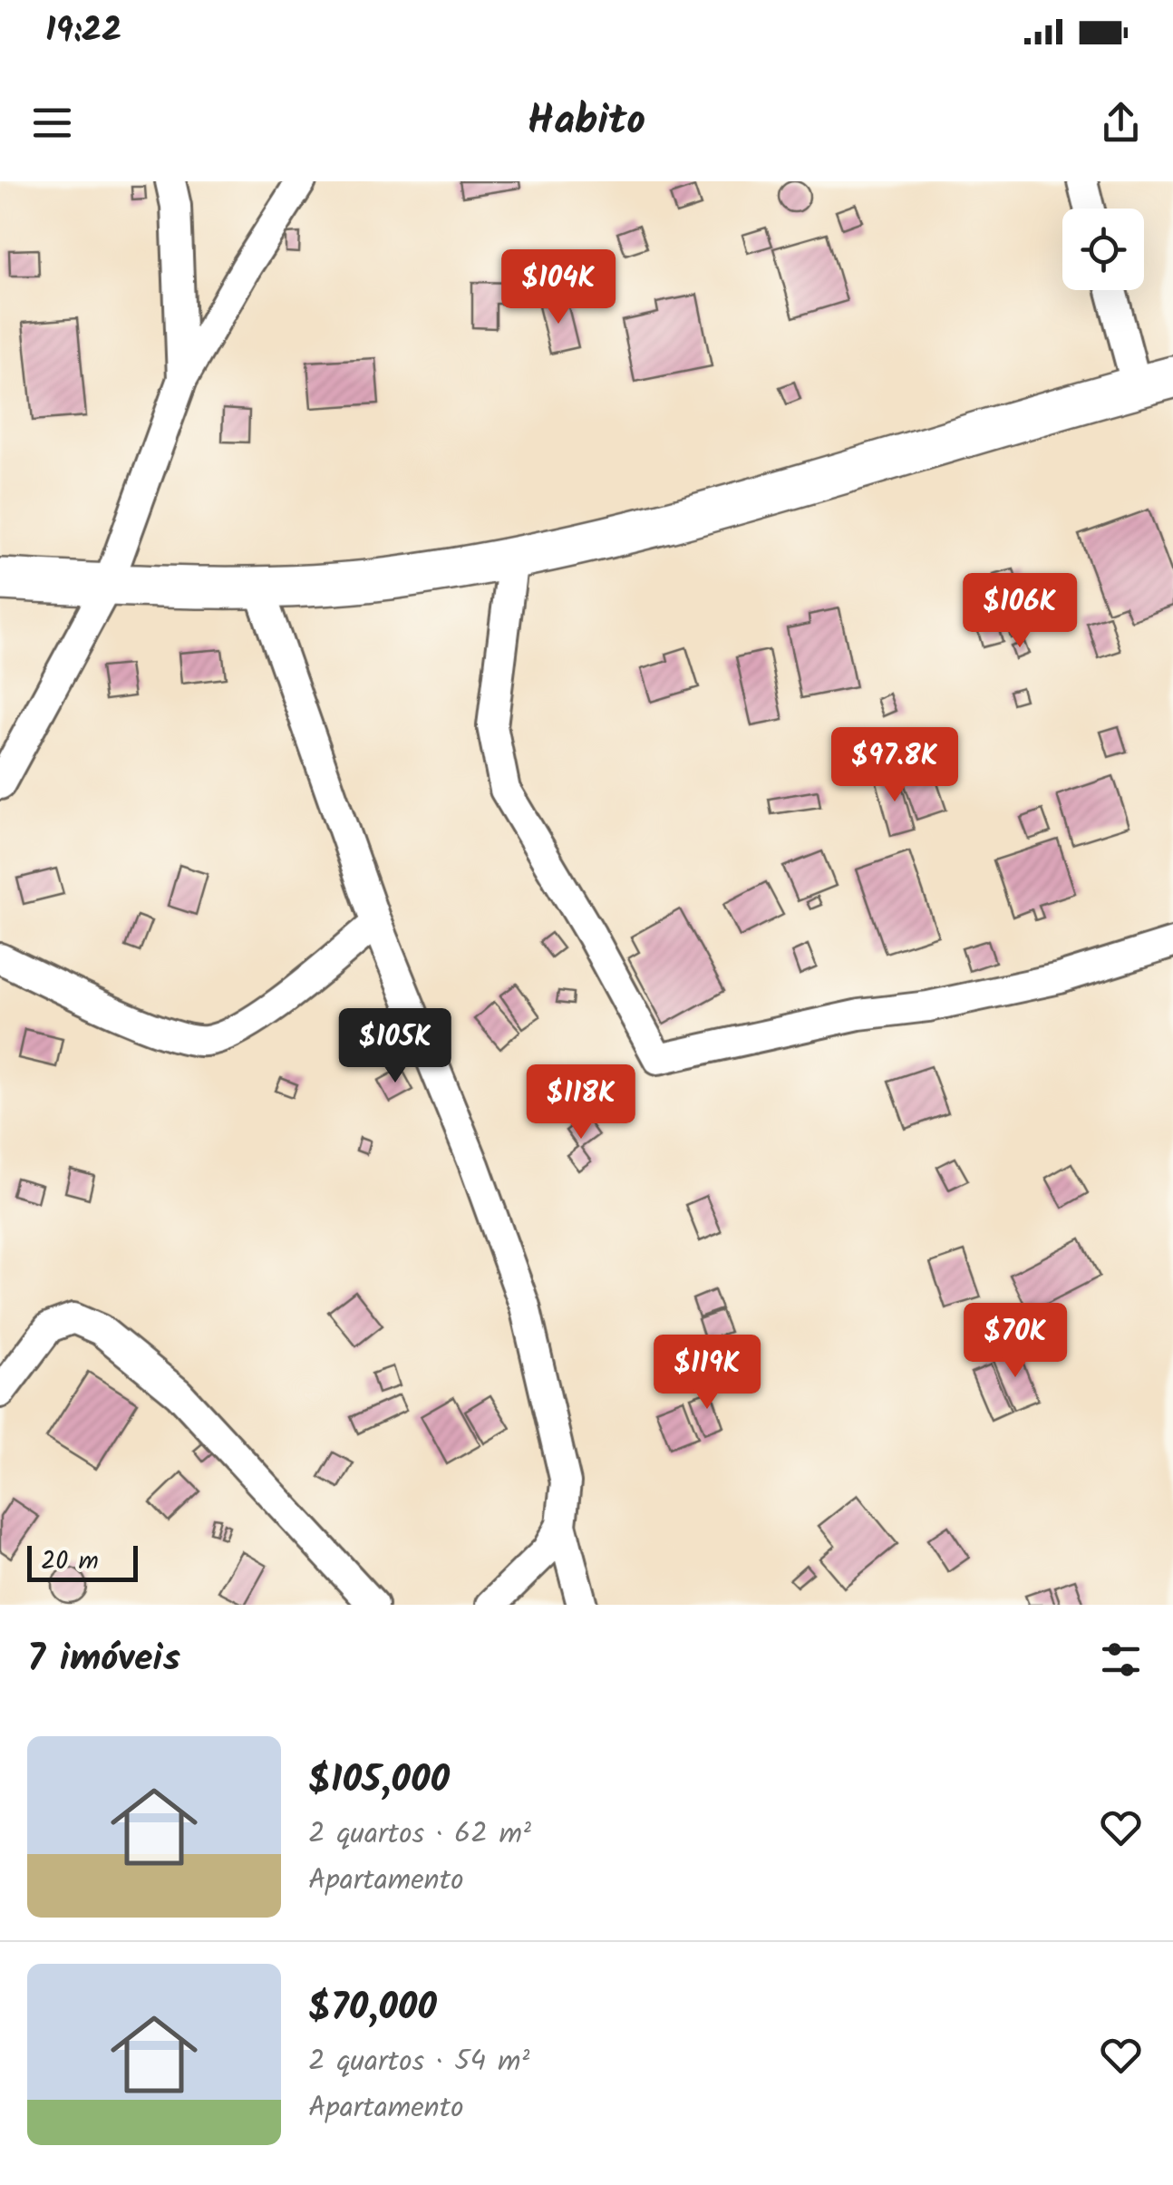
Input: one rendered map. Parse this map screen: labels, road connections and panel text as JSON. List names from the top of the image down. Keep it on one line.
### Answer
{"scale_bar":"20 m","page":{"status":"19:22","header":"Habito","price":["$104K","$106K","$97.8K","$105K","$118K","$70K","$119K"],"scale":"20 m","heading":"7 imóveis","list":[{"name":"$105,000","note":"2 quartos · 62 m² · Apartamento"},{"name":"$70,000","note":"2 quartos · 54 m² · Apartamento"}]}}
